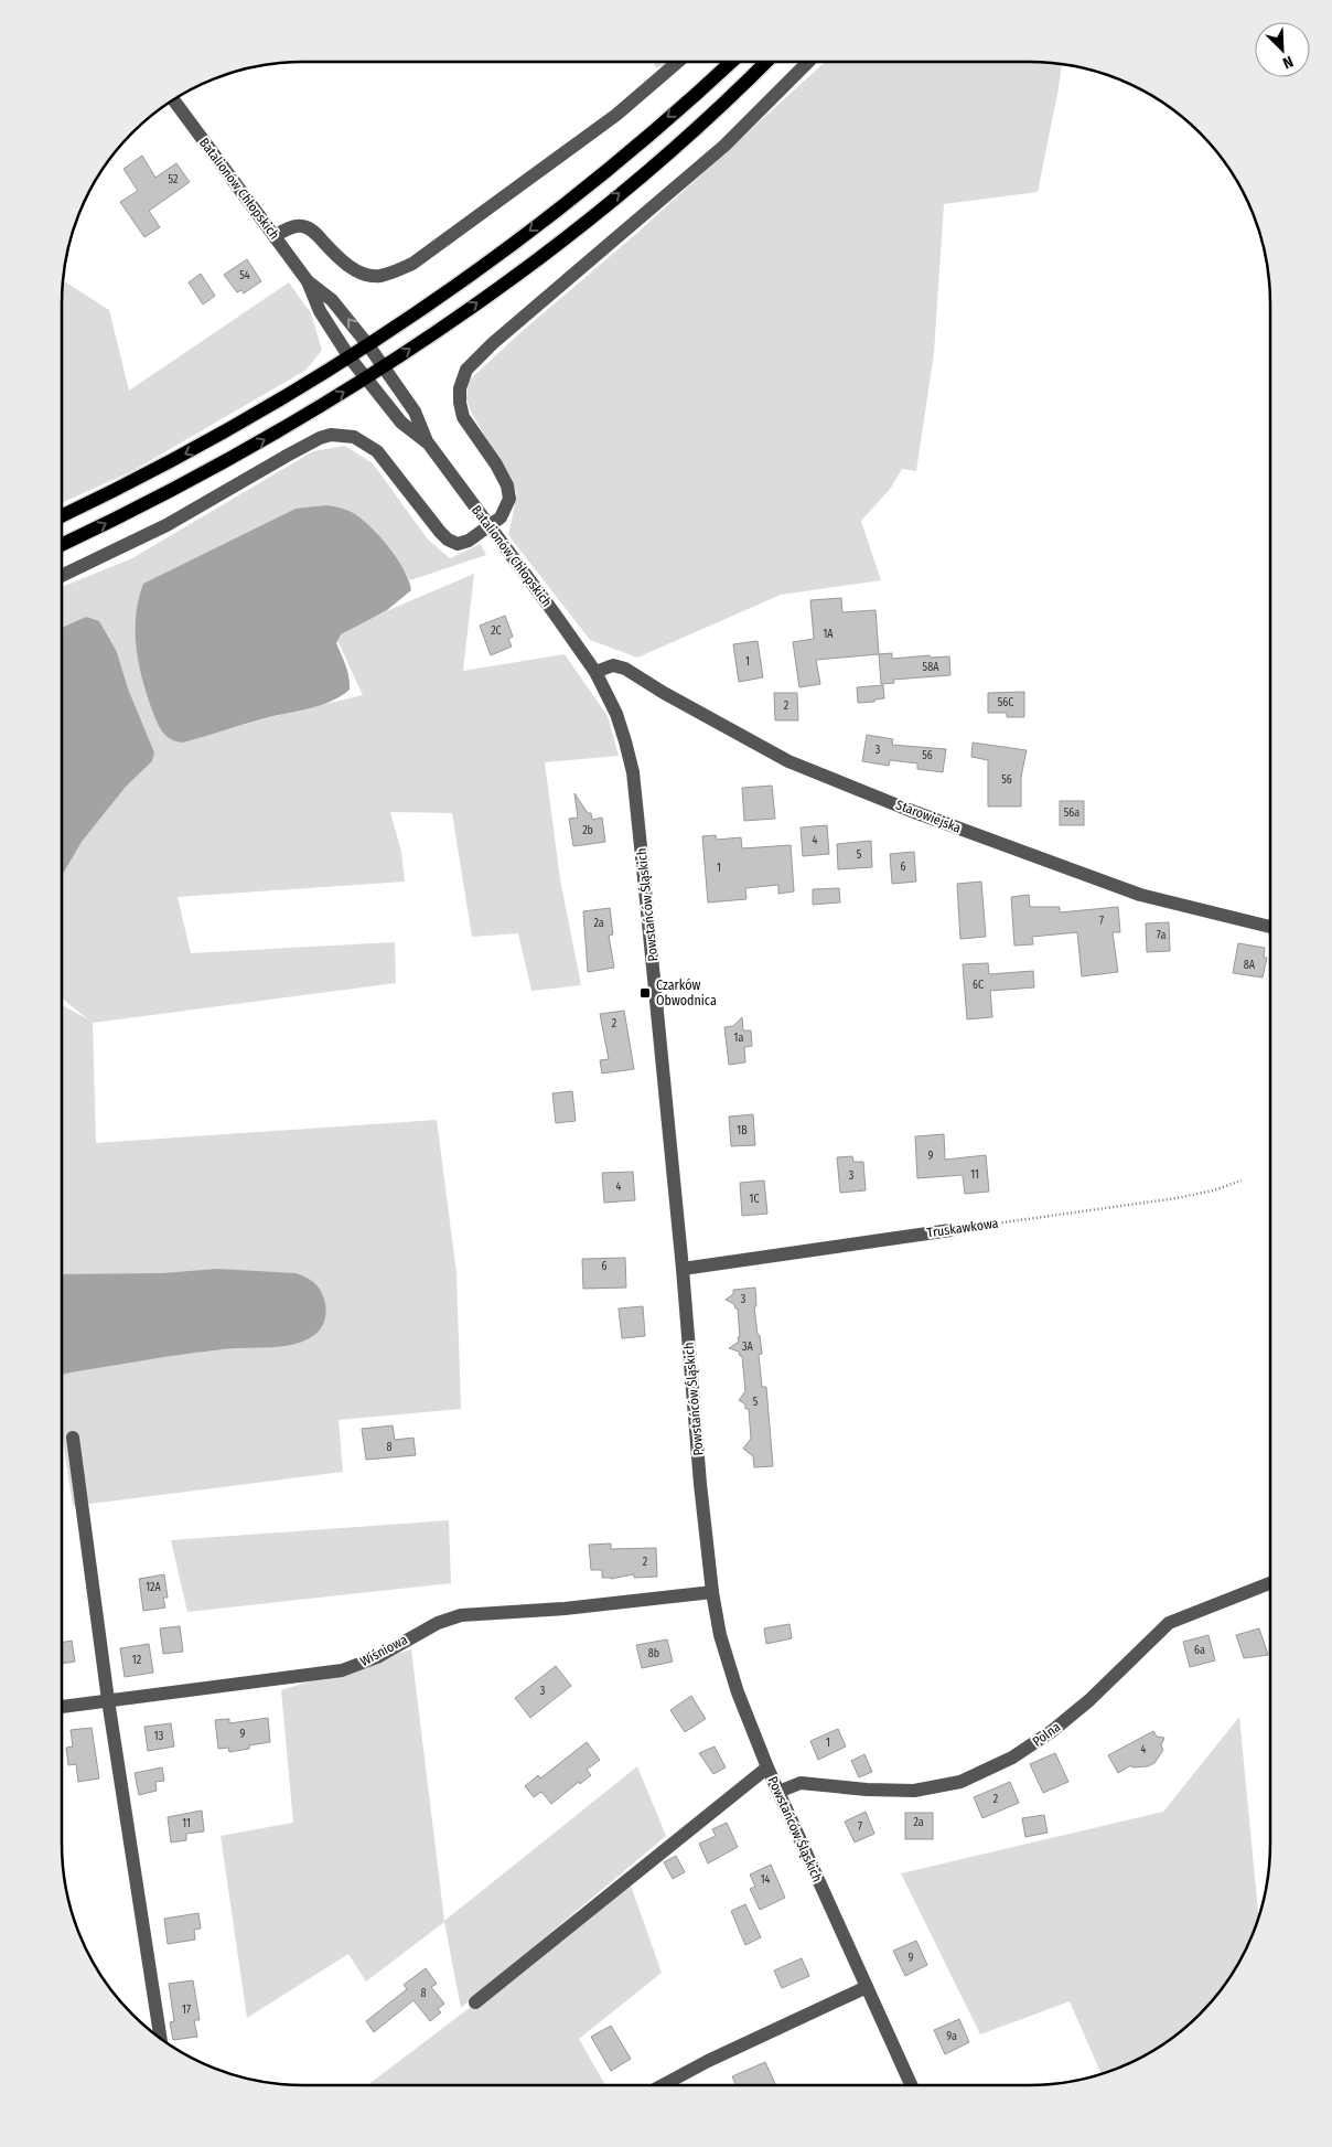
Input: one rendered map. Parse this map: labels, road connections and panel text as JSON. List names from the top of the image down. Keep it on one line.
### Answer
{"streets":{"street":["Batalionów Chłopskich","Starowiejska","Powstańców Śląskich","Truskawkowa","Wiśniowa","Polna"]},"crossings":[["Batalionów Chłopskich","Starowiejska"],["Batalionów Chłopskich","Powstańców Śląskich"],["Starowiejska","Powstańców Śląskich"],["Powstańców Śląskich","Truskawkowa"],["Powstańców Śląskich","Wiśniowa"],["Powstańców Śląskich","Polna"]],"places":{"transit":["Czarków Obwodnica"]},"house_numbers":["52","54","2C","1A","1","58A","56C","2","3","56","56","56a","2b","4","5","6","1","7","2a","7a","8A","6C","2","1a","1B","9","11","3","4","1C","6","3","3A","5","8","2","12A","6a","8b","12","3","9","13","1","4","2","2a","11","7","14","9","8","17","9a"],"north":"bottom right"}
